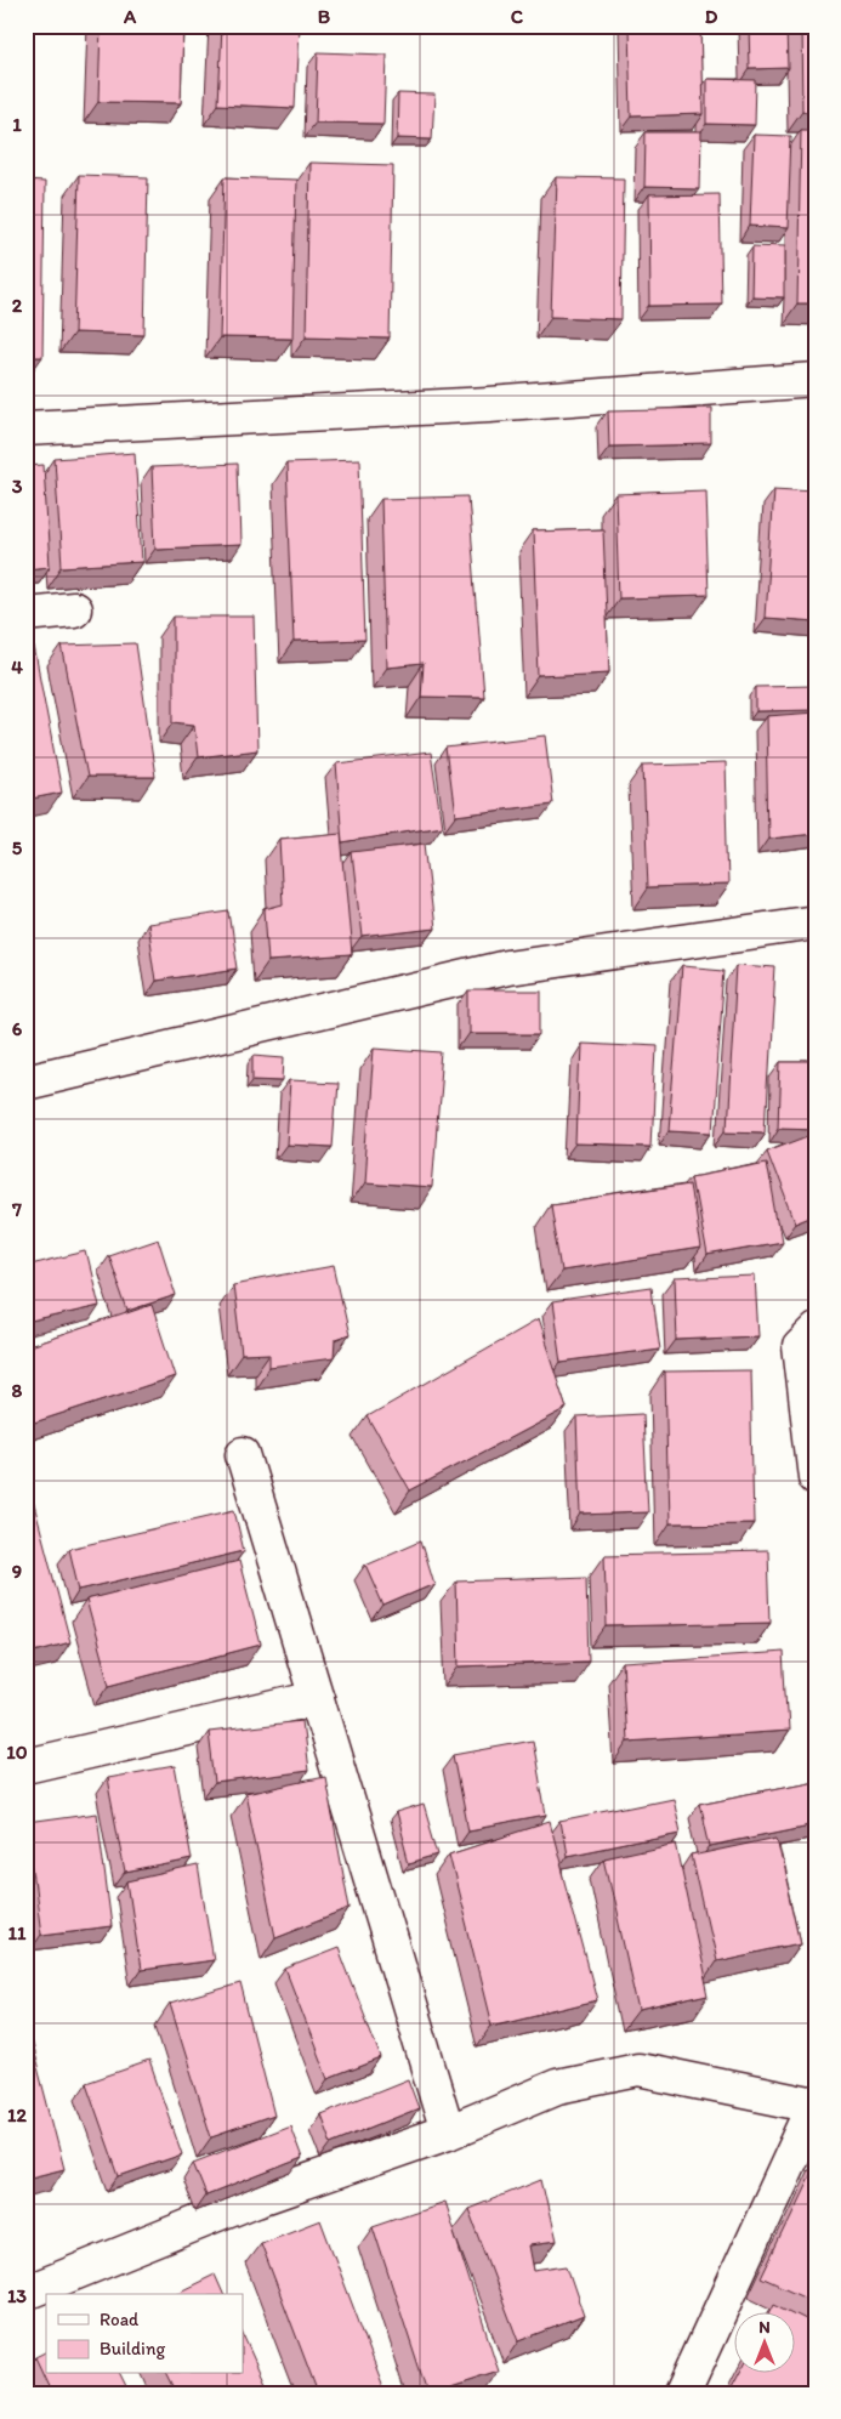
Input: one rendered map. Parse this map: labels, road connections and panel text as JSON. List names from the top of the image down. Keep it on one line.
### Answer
{"legend":["Road","Building"],"north":"top","grid":{"columns":["A","B","C","D"],"rows":["1","2","3","4","5","6","7","8","9","10","11","12","13"]}}
